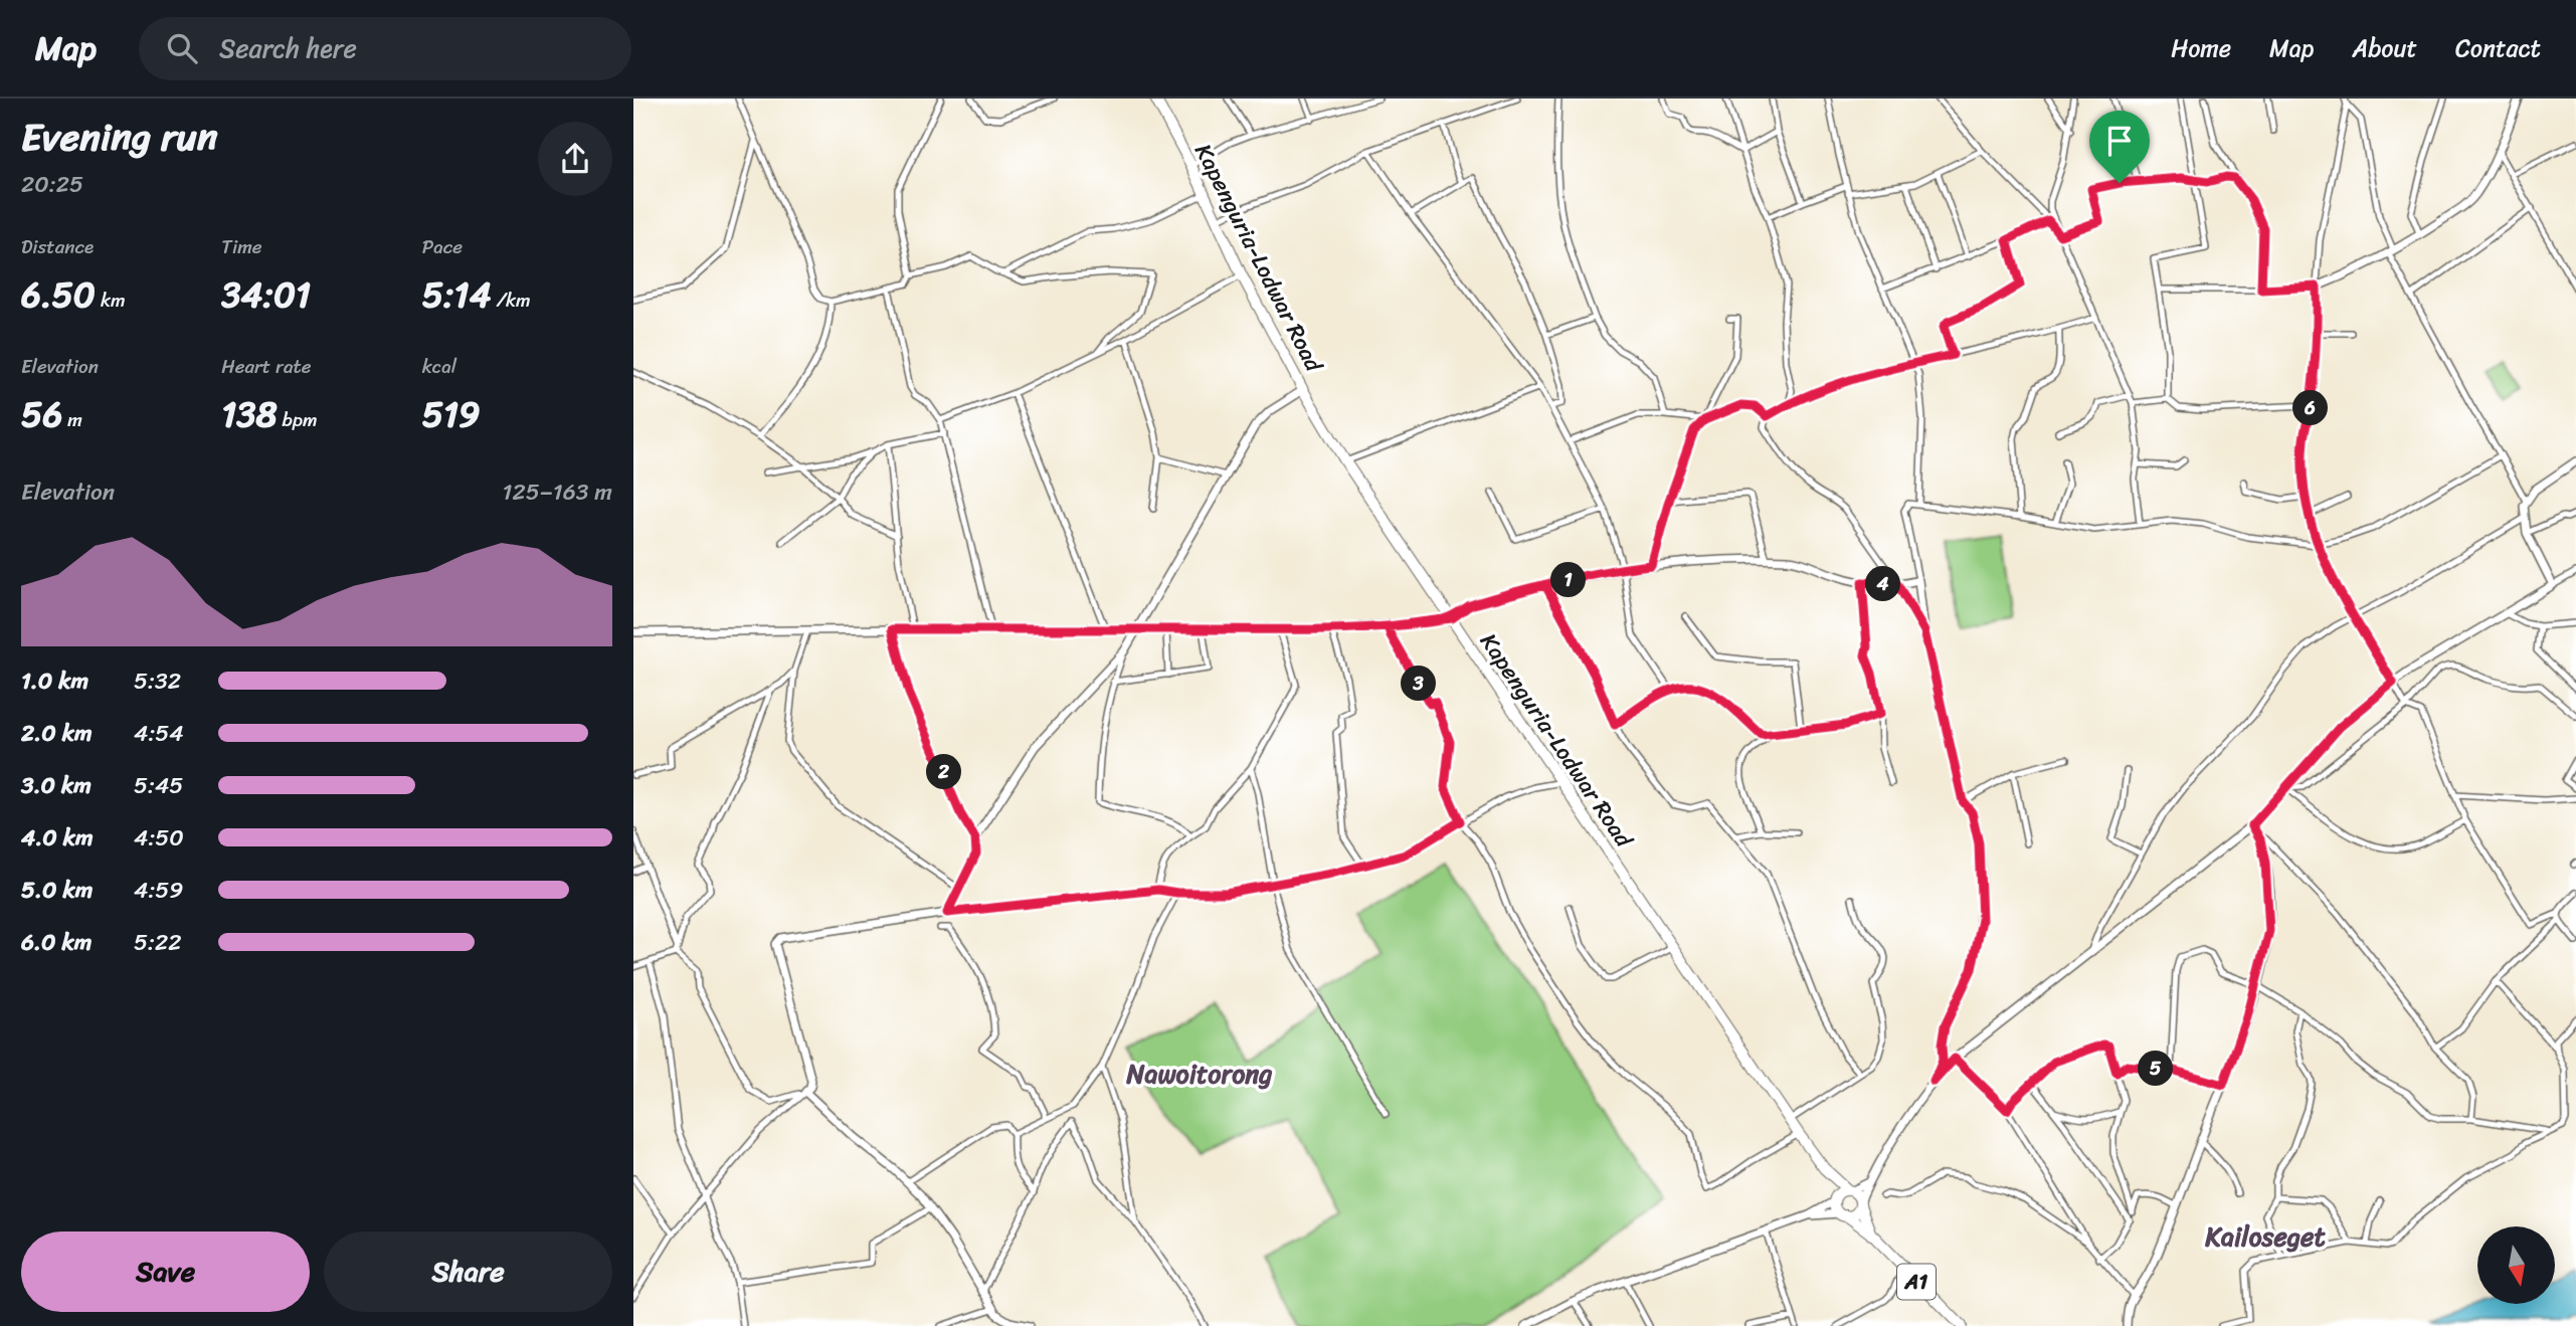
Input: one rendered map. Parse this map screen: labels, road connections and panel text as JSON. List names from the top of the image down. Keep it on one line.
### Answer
{"streets":{"highway":["Kapenguria-Lodwar Road","A1"]},"crossings":[["Kapenguria-Lodwar Road","A1"]],"districts":["Nawoitorong","Kailoseget"],"north":"bottom","page":{"header":"Map","search":"Search here","nav":["Home","Map","About","Contact"],"heading":["Evening run","20:25"],"stats":[["Distance","6.50 km"],["Time","34:01"],["Pace","5:14 /km"],["Elevation","56 m"],["Heart rate","138 bpm"],["kcal","519"]],"pins":["6","1","4","3","2","5"],"chart":["Elevation","125–163 m"],"list":[{"name":"1.0 km","note":"5:32"},{"name":"2.0 km","note":"4:54"},{"name":"3.0 km","note":"5:45"},{"name":"4.0 km","note":"4:50"},{"name":"5.0 km","note":"4:59"},{"name":"6.0 km","note":"5:22"}],"buttons":["Save","Share"]}}
